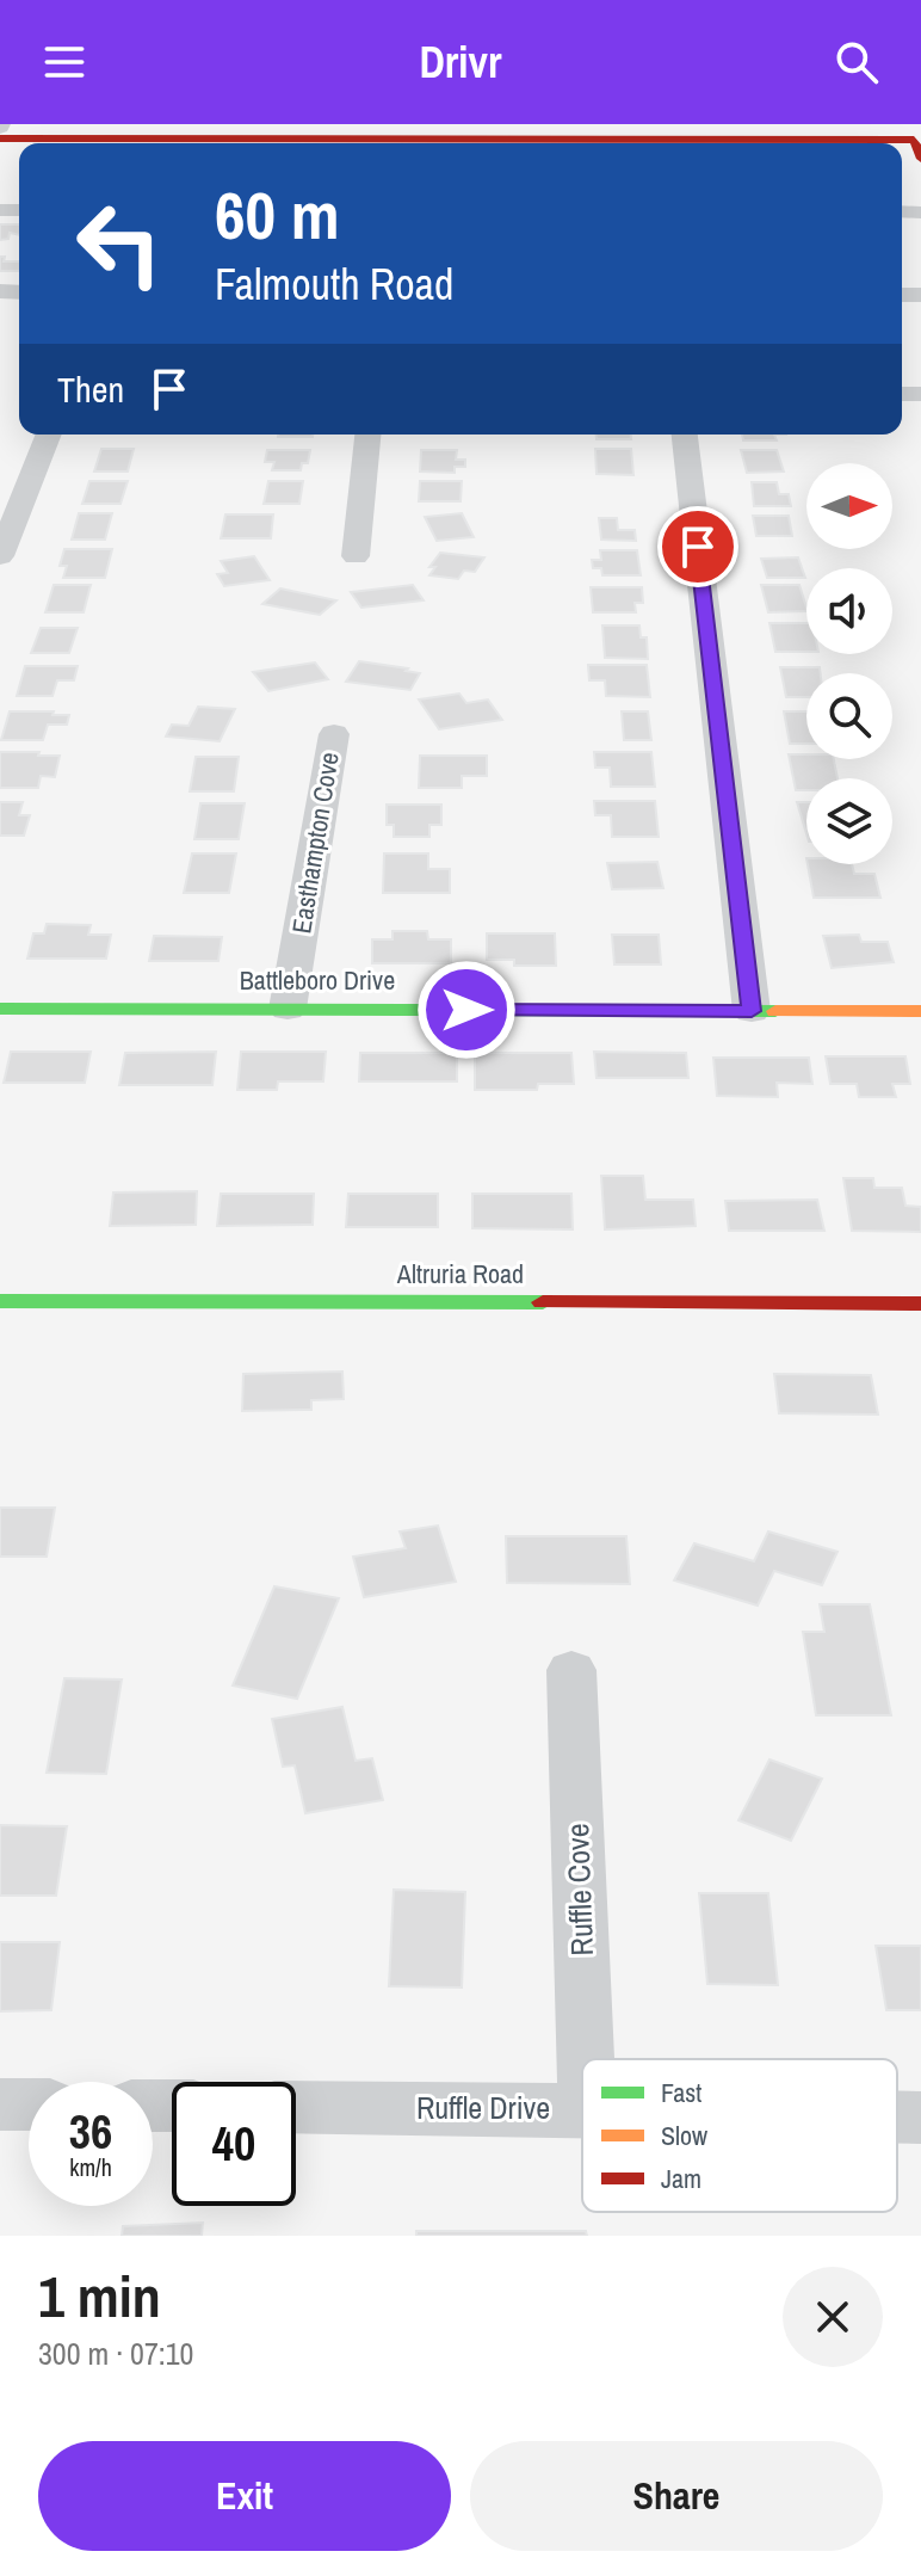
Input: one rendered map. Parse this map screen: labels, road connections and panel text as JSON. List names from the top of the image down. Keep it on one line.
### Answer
{"streets":{"street":["Easthampton Cove","Battleboro Drive","Altruria Road","Ruffle Cove","Ruffle Drive"]},"crossings":[["Easthampton Cove","Battleboro Drive"]],"legend":["Fast","Slow","Jam"],"north":"right","page":{"header":"Drivr","turn":["60 m","Falmouth Road"],"then":"Then","speed":"36 km/h","limit":"40","heading":["1 min","300 m · 07:10"],"buttons":["Exit","Share"]}}
